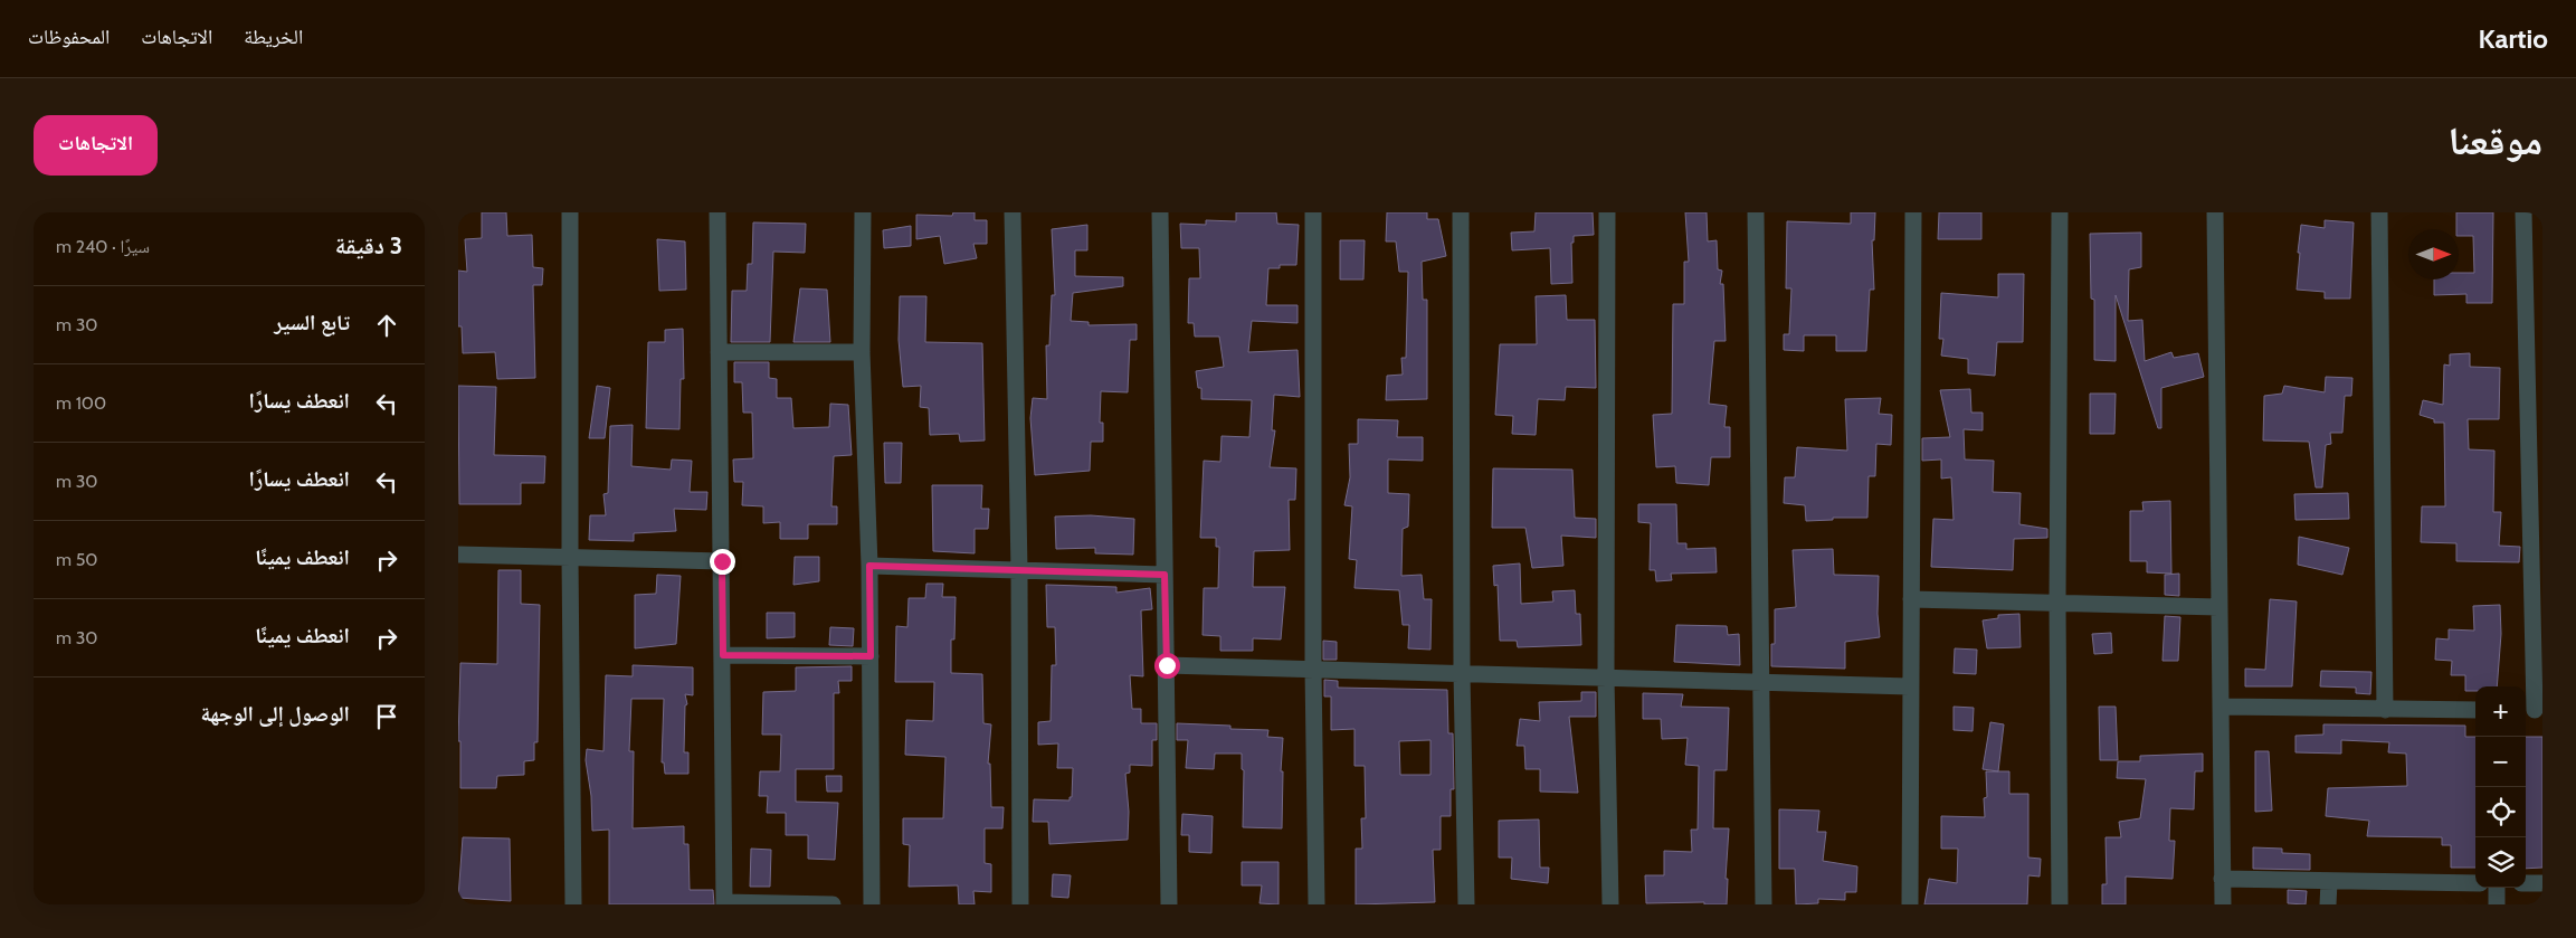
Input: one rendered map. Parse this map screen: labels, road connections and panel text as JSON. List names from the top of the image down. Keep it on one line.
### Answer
{"north":"right","page":{"header":"Kartio","nav":["الخريطة","الاتجاهات","المحفوظات"],"title":"موقعنا","buttons":"الاتجاهات","heading":["3 دقيقة","سيرًا · 240 m"],"list":[["تابع السير","30 m"],["انعطف يسارًا","100 m"],["انعطف يسارًا","30 m"],["انعطف يمينًا","50 m"],["انعطف يمينًا","30 m"],"الوصول إلى الوجهة"],"map_buttons":["+","−"]}}
